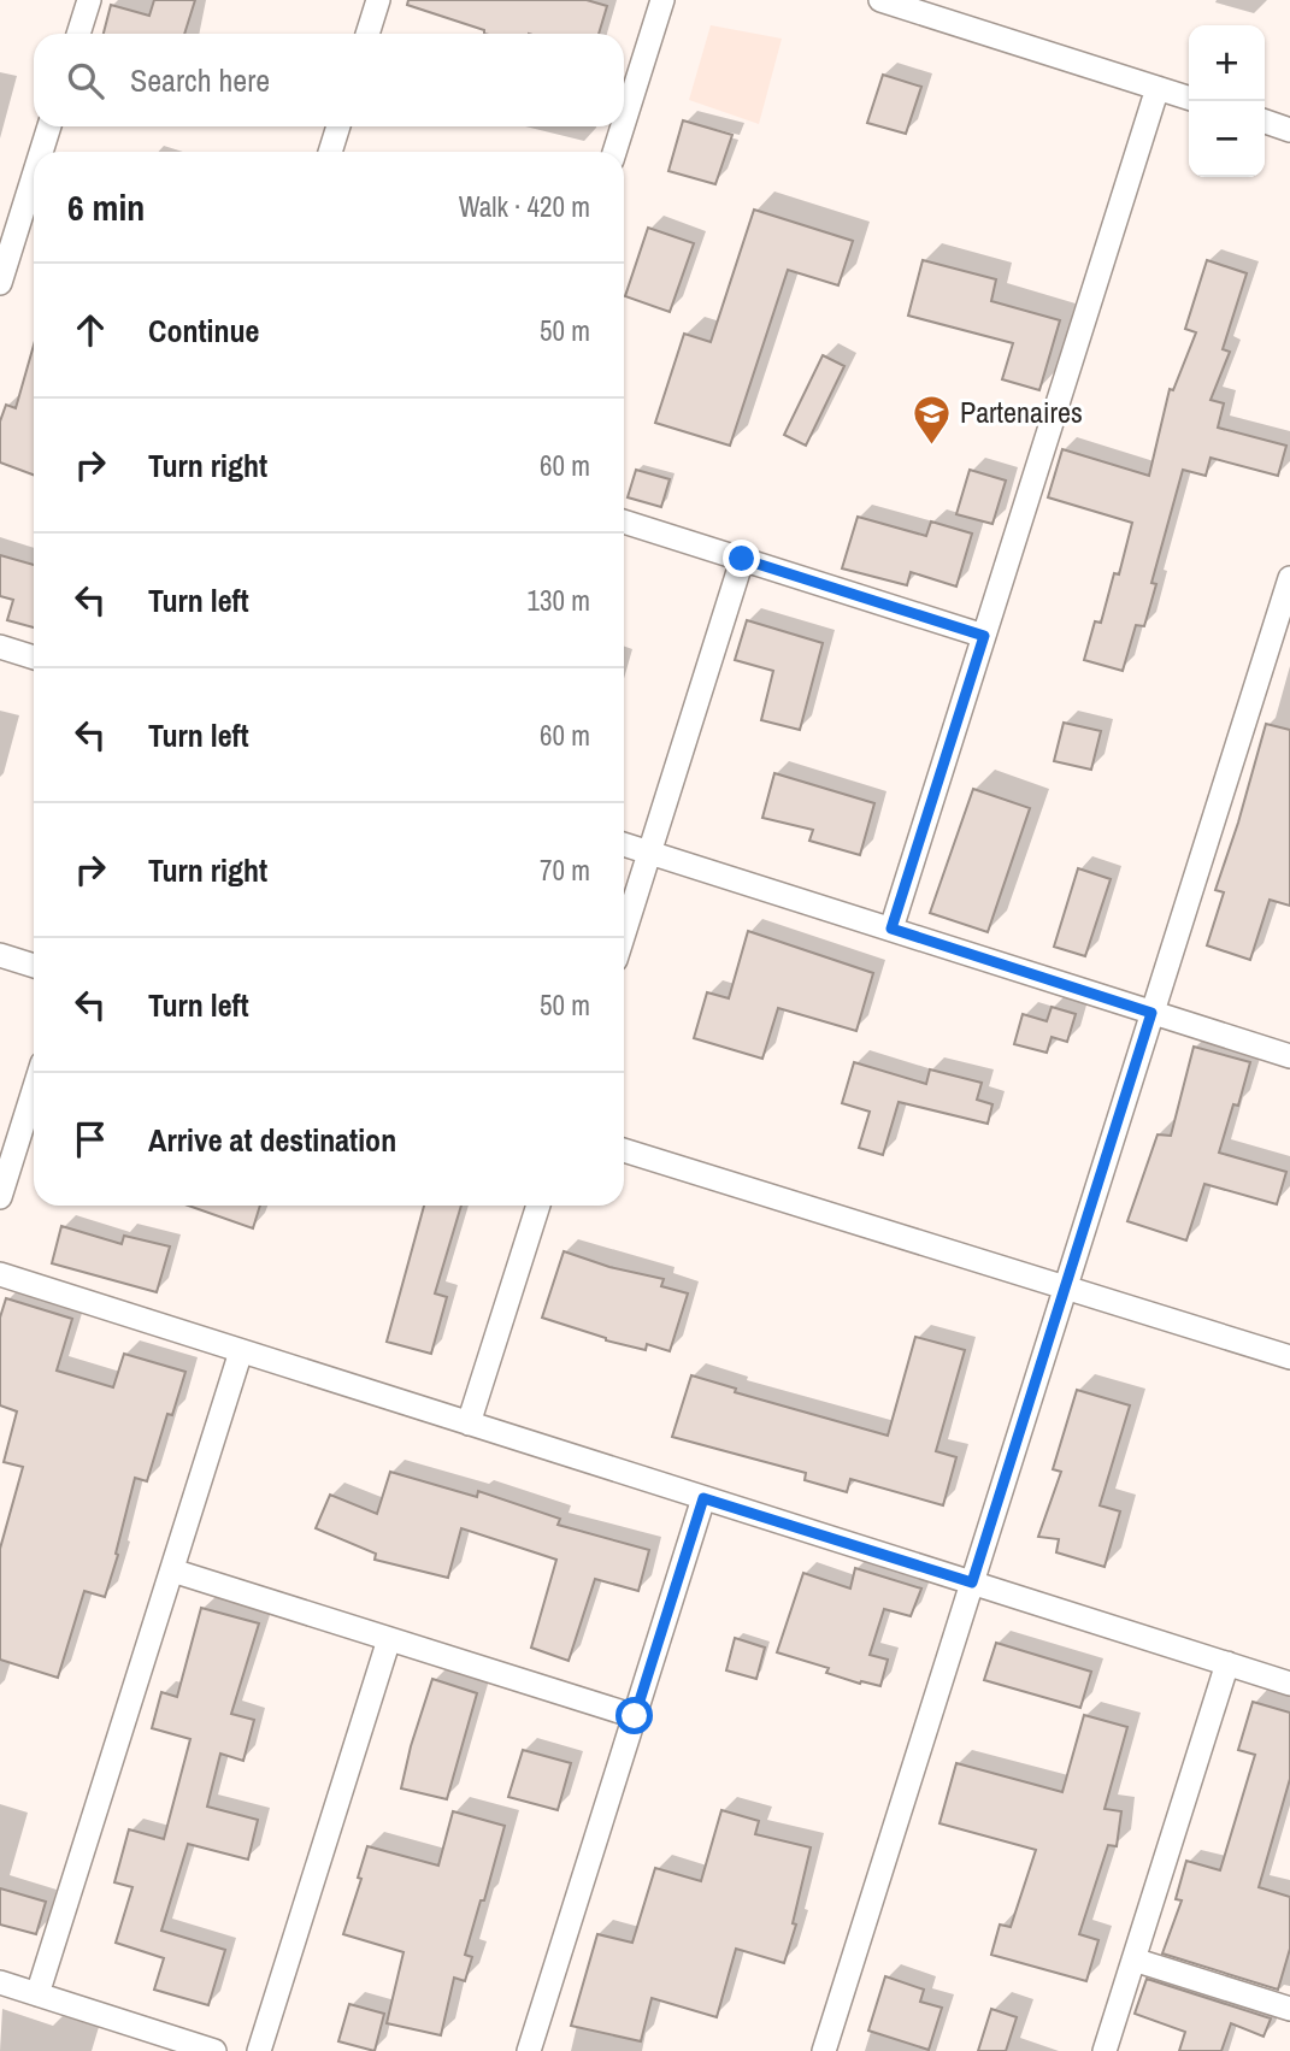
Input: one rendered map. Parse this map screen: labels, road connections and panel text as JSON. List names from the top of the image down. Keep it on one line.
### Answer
{"places":{"school or university":["Partenaires"]},"page":{"map_buttons":["+","−"],"search":"Search here","heading":["6 min","Walk · 420 m"],"list":[["Continue","50 m"],["Turn right","60 m"],["Turn left","130 m"],["Turn left","60 m"],["Turn right","70 m"],["Turn left","50 m"],"Arrive at destination"]}}
